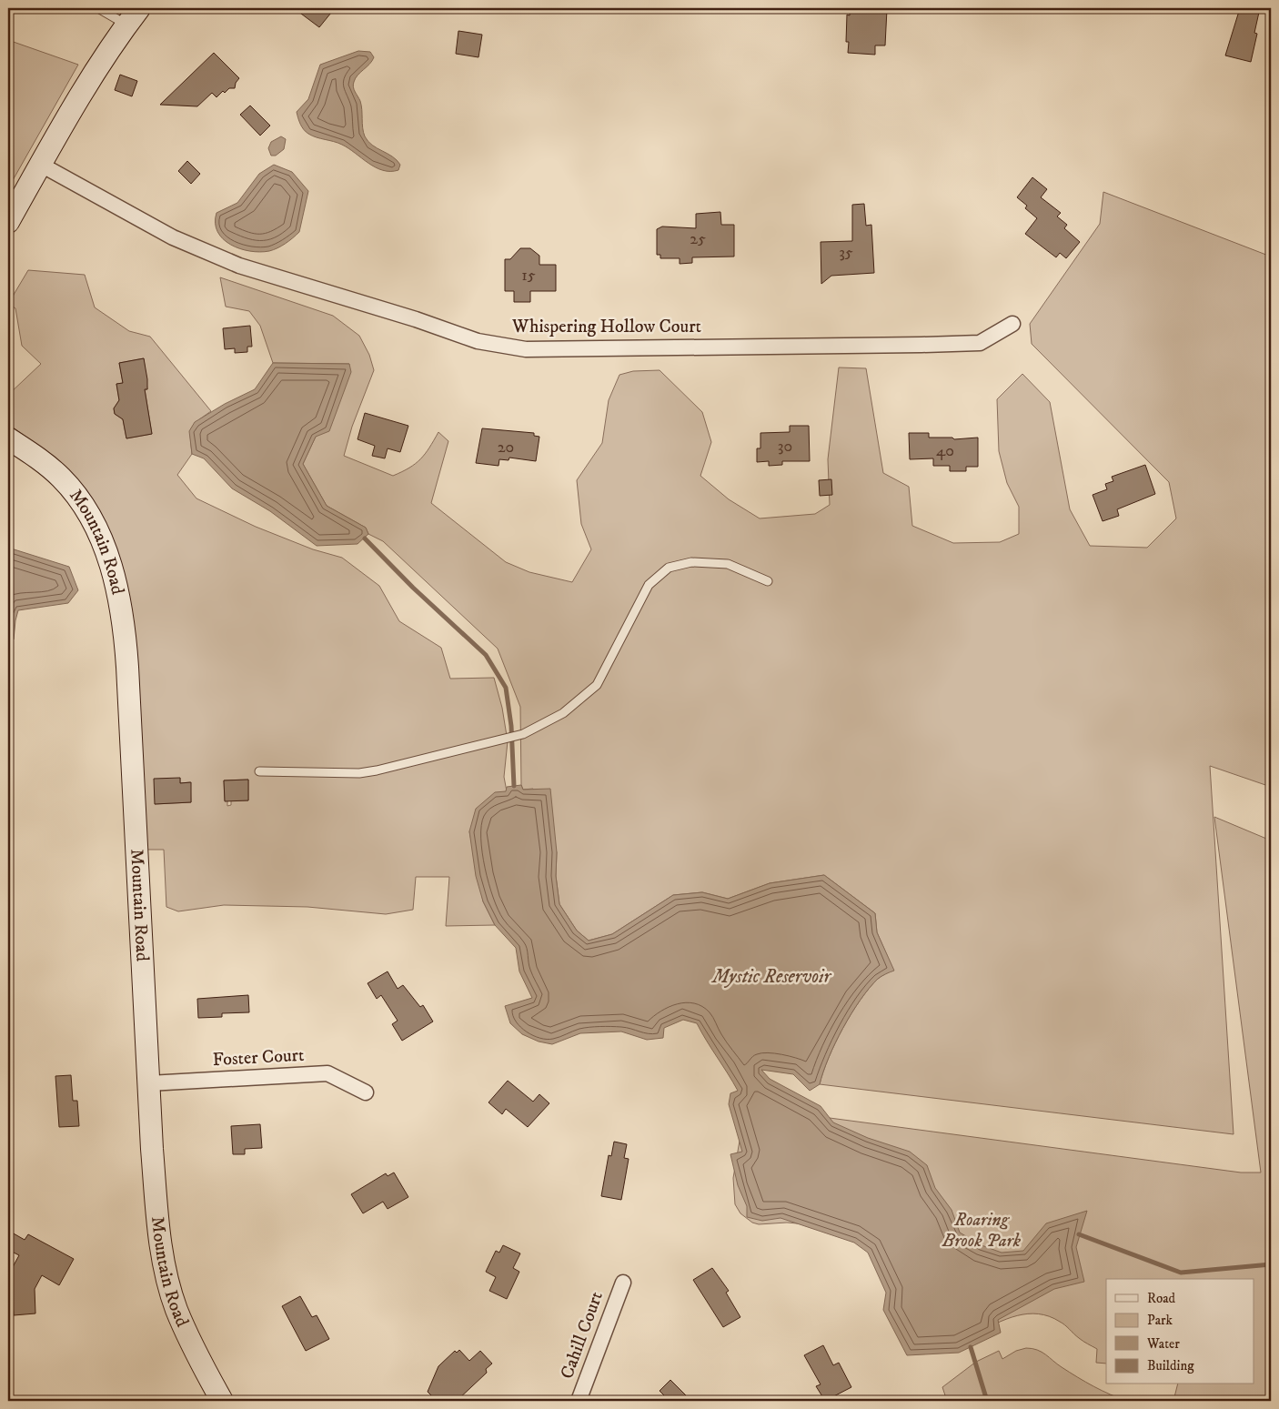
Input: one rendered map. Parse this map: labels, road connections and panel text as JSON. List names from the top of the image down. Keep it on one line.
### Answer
{"streets":{"main road":["Mountain Road"],"street":["Whispering Hollow Court","Foster Court","Cahill Court"]},"crossings":[["Mountain Road","Foster Court"]],"water":["Mystic Reservoir"],"parks":["Roaring Brook Park"],"house_numbers":["25","35","15","30","20","40"],"legend":["Road","Park","Water","Building"]}
